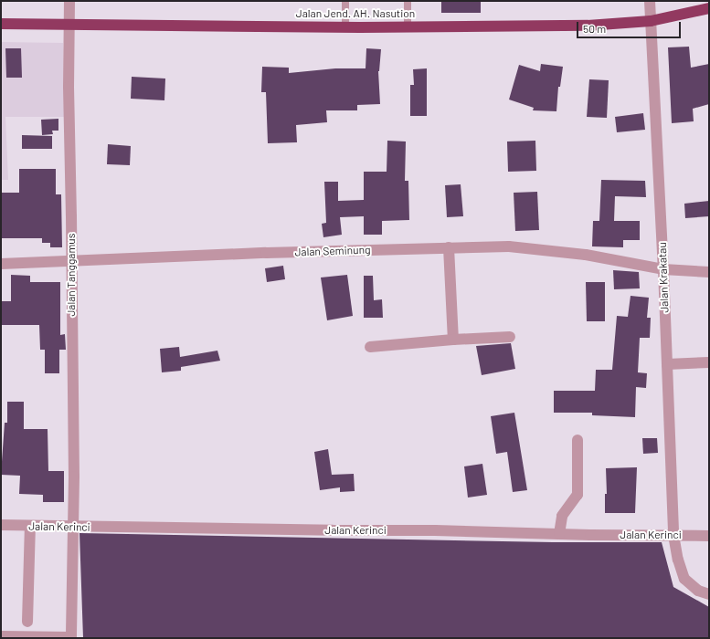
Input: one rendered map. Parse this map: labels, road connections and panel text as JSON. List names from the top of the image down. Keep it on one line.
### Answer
{"streets":{"highway":["Jalan Jend. AH. Nasution"],"street":["Jalan Seminung","Jalan Tanggamus","Jalan Krakatau","Jalan Kerinci"]},"crossings":[["Jalan Jend. AH. Nasution","Jalan Tanggamus"],["Jalan Jend. AH. Nasution","Jalan Krakatau"],["Jalan Seminung","Jalan Tanggamus"],["Jalan Seminung","Jalan Krakatau"],["Jalan Tanggamus","Jalan Kerinci"],["Jalan Krakatau","Jalan Kerinci"]],"scale_bar":"50 m"}
